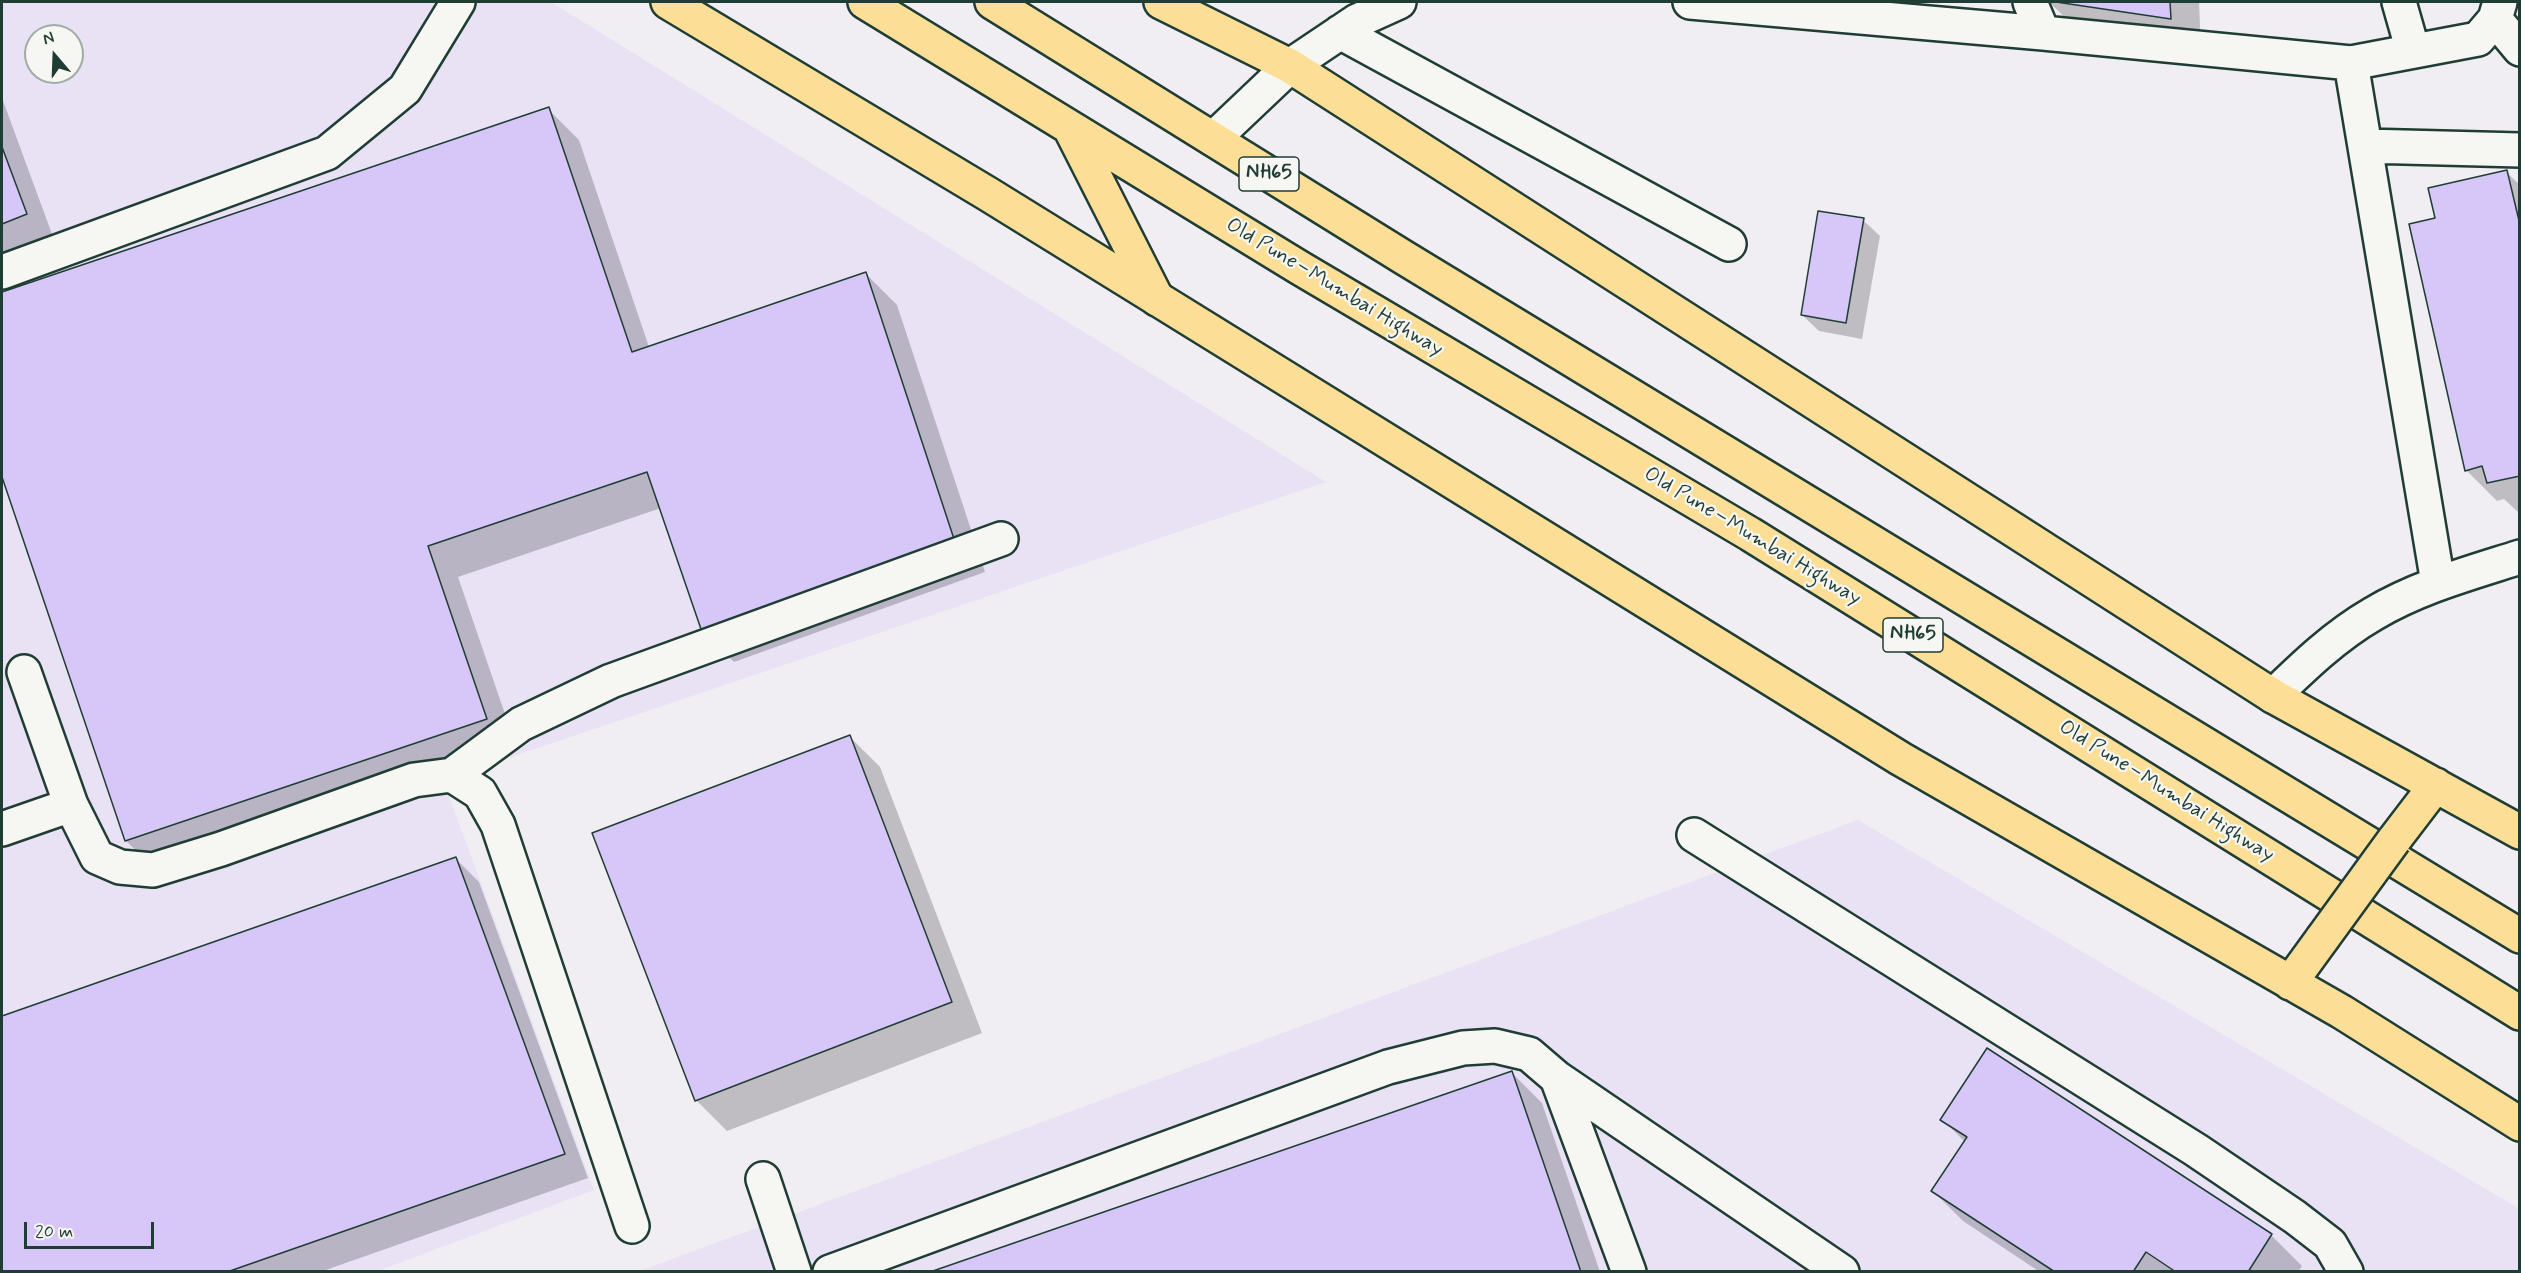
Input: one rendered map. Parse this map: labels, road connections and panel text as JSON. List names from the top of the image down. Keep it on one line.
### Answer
{"streets":{"main road":["NH65","Old Pune–Mumbai Highway"]},"crossings":[["NH65","Old Pune–Mumbai Highway"]],"scale_bar":"20 m","north":"top"}
